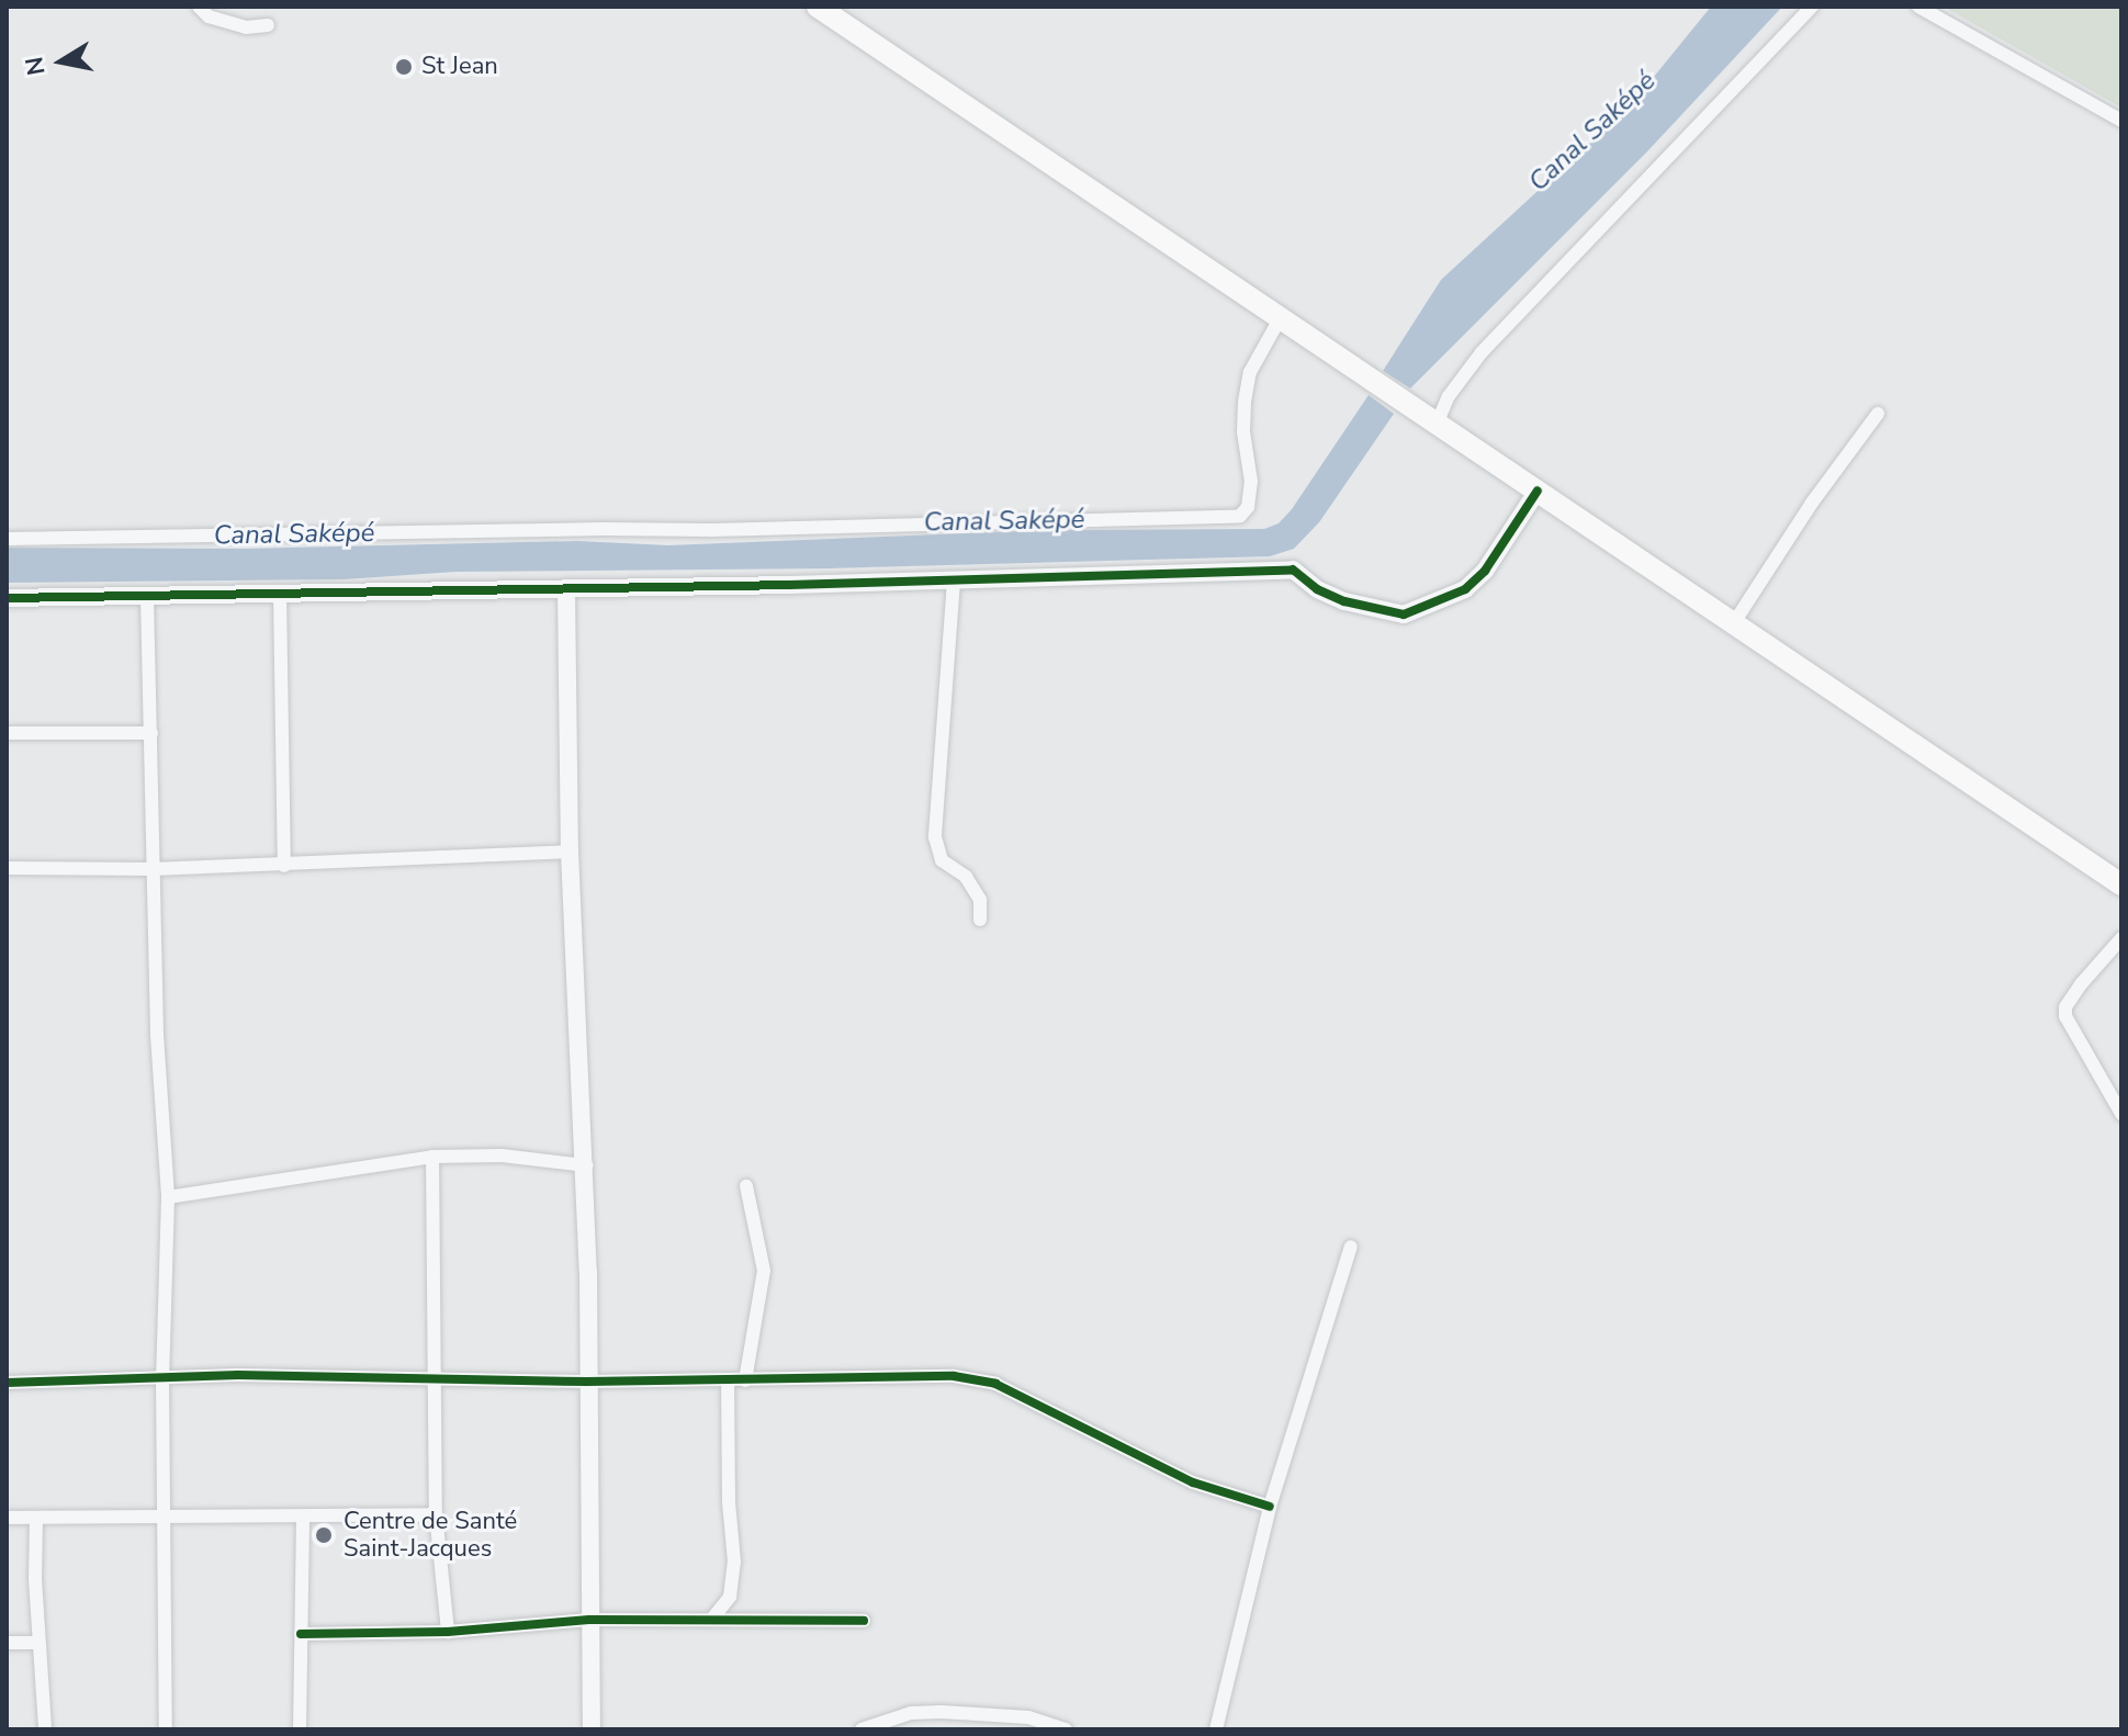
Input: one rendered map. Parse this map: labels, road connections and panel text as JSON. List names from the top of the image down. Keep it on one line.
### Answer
{"water":["Canal Saképé"],"places":["St Jean","Centre de Santé Saint-Jacques"],"north":"left"}
